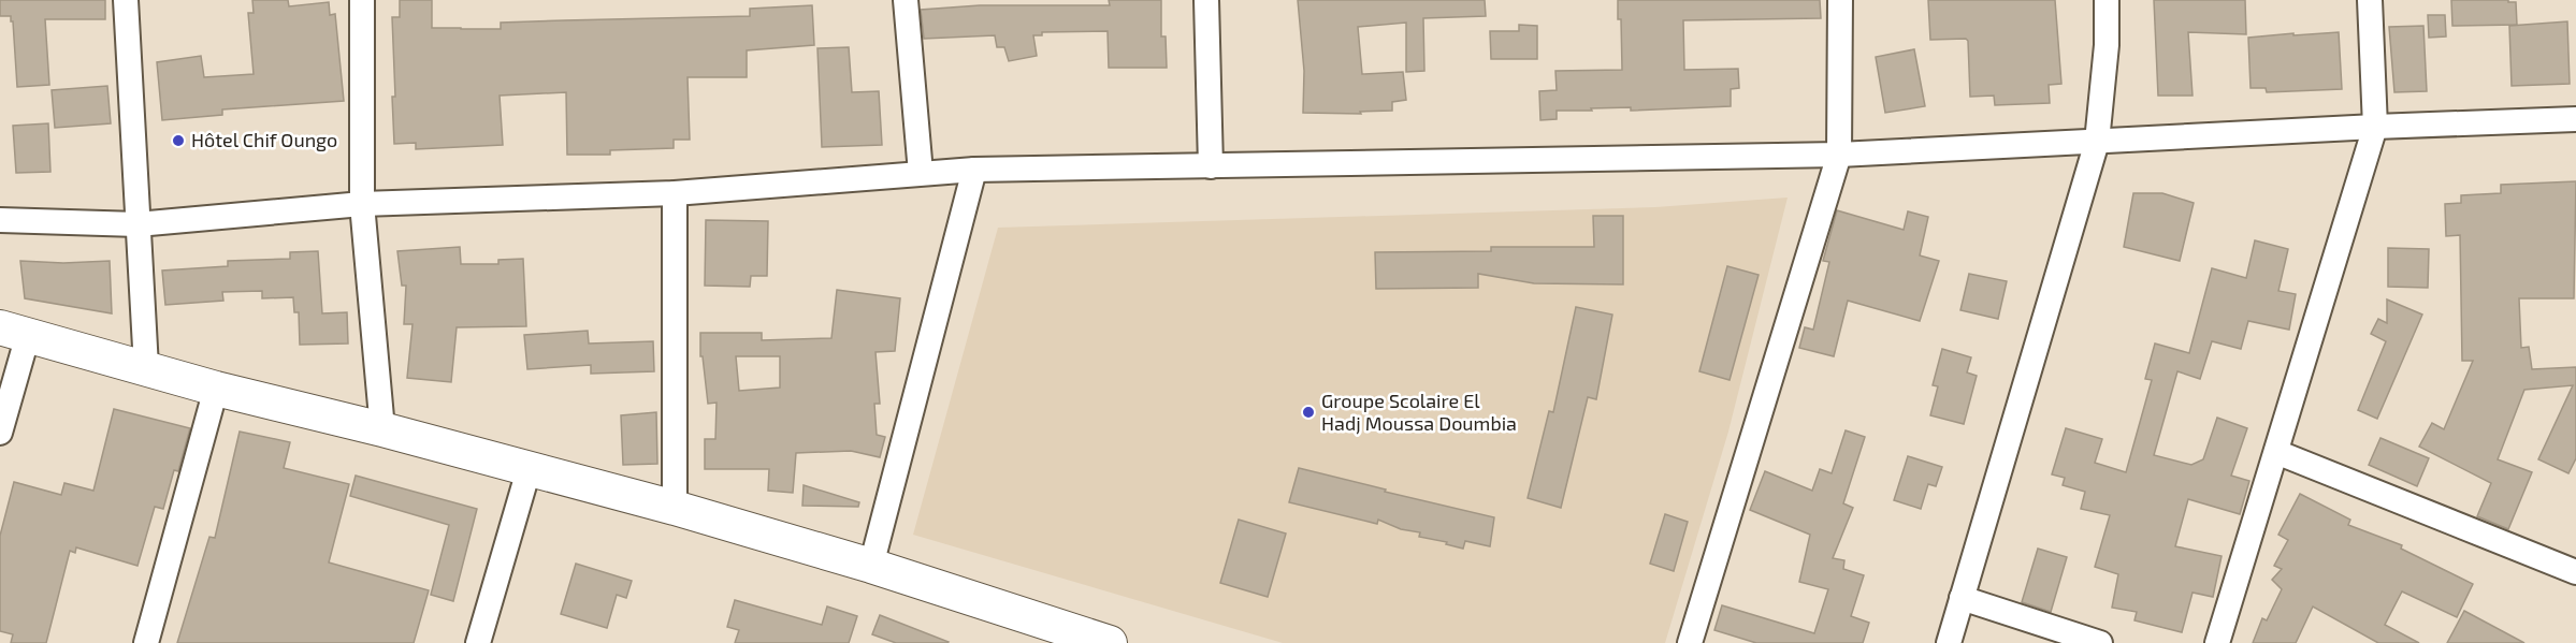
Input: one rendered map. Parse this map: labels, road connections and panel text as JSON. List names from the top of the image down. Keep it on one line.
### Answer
{"places":["Hôtel Chif Oungo","Groupe Scolaire El Hadj Moussa Doumbia"]}
